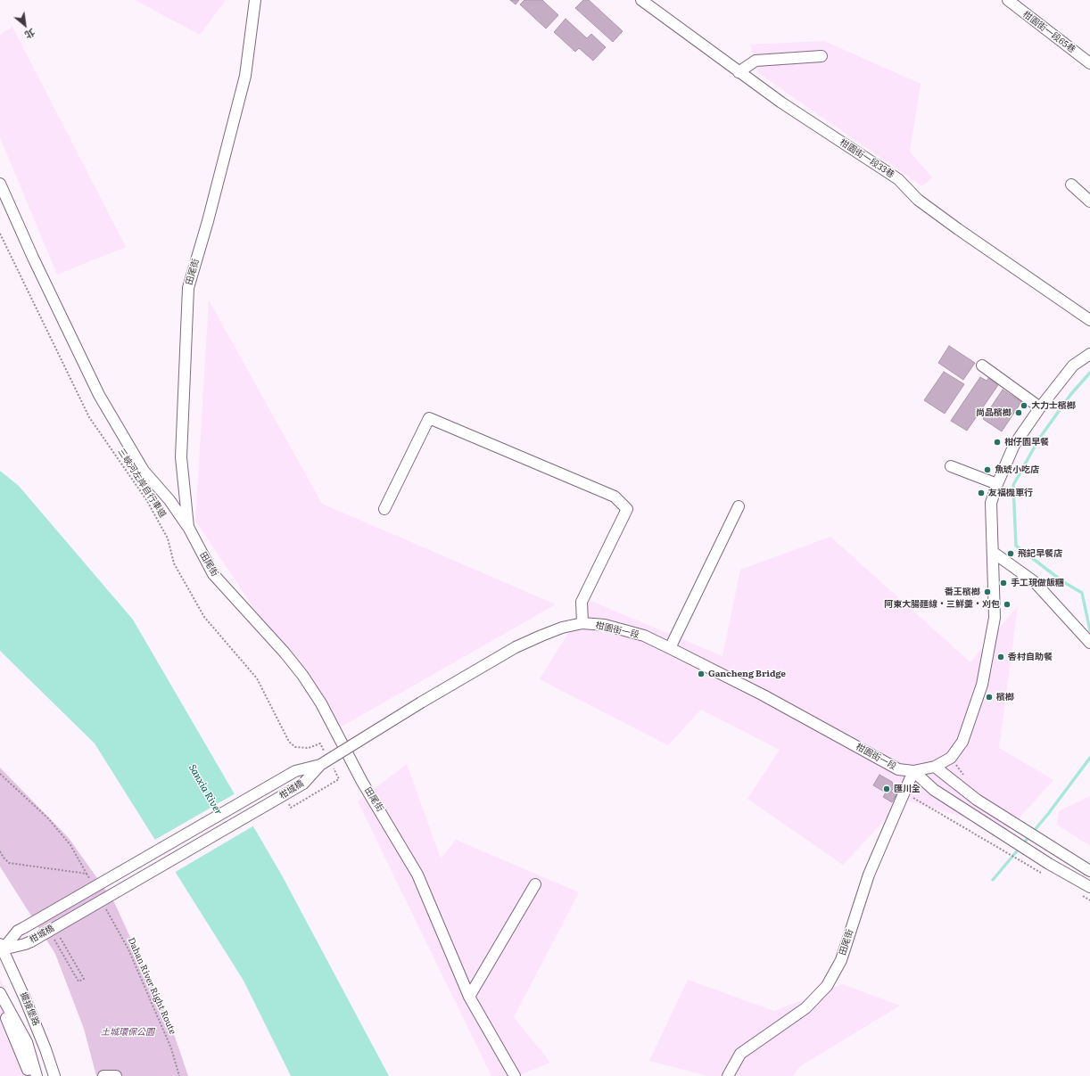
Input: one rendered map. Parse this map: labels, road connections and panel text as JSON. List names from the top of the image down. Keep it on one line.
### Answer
{"streets":{"street":["柑園街一段65巷","柑園街一段33巷","田尾街","柑園街一段","柑城橋","擺接堡路"],"path":["三峽河左岸自行車道","Dahan River Right Route"]},"crossings":[["田尾街","柑園街一段"],["三峽河左岸自行車道","柑城橋"],["柑園街一段","柑城橋"],["柑城橋","擺接堡路"]],"water":["Sanxia River"],"parks":["土城環保公園"],"places":["大力士檳榔","尚品檳榔","柑仔園早餐","魚琥小吃店","友福機車行","飛記早餐店","手工現做飯糰","番王檳榔","阿東大腸麵線‧三鮮羹‧刈包","香村自助餐","Gancheng Bridge","檳榔","匯川全"],"north":"bottom right"}
